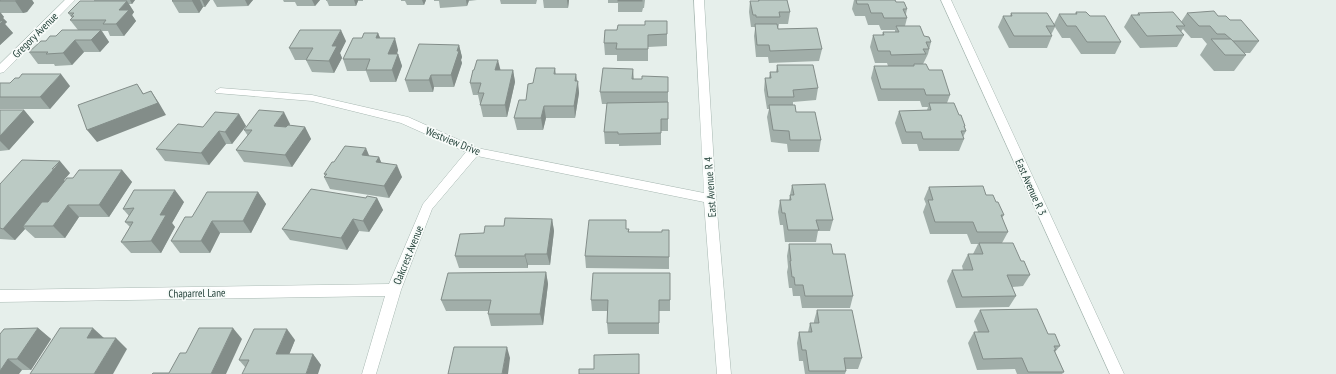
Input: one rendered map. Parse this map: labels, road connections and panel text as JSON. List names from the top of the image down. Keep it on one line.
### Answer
{"streets":{"street":["Gregory Avenue","Westview Drive","East Avenue R 4","East Avenue R 3","Oakcrest Avenue","Chaparrel Lane"]},"crossings":[["Westview Drive","East Avenue R 4"],["Westview Drive","Oakcrest Avenue"],["Oakcrest Avenue","Chaparrel Lane"]]}
